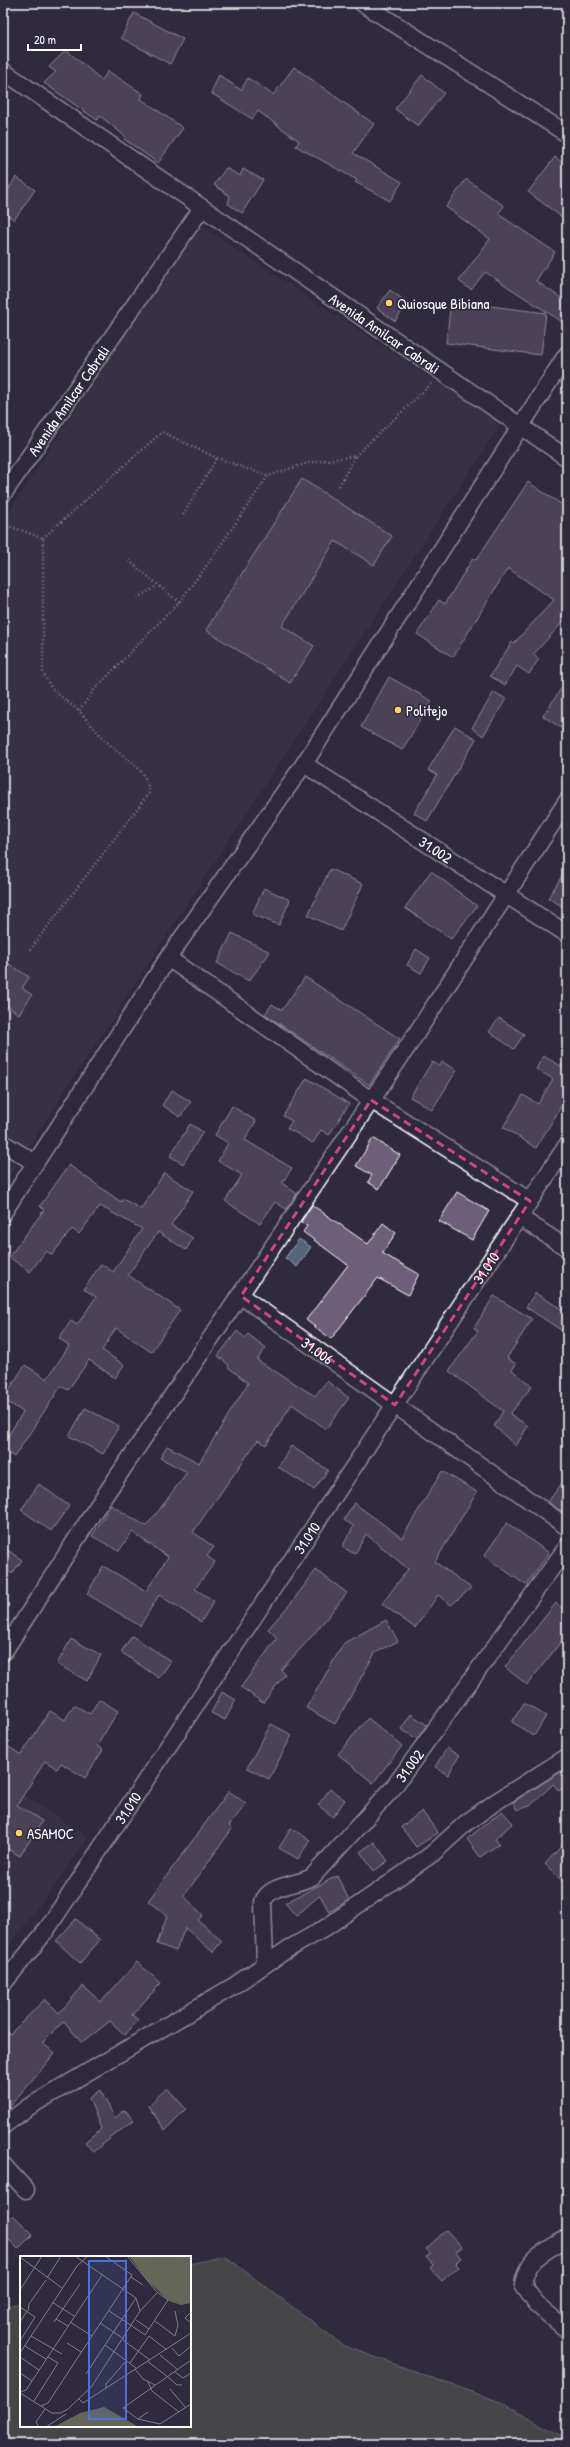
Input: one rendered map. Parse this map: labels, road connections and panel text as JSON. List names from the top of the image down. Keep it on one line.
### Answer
{"streets":{"street":["Avenida Amilcar Cabrali","31.002","31.010","31.006"]},"crossings":[["31.010","31.006"]],"places":["Quiosque Bibiana","Politejo","ASAMOC"],"scale_bar":"20 m"}
